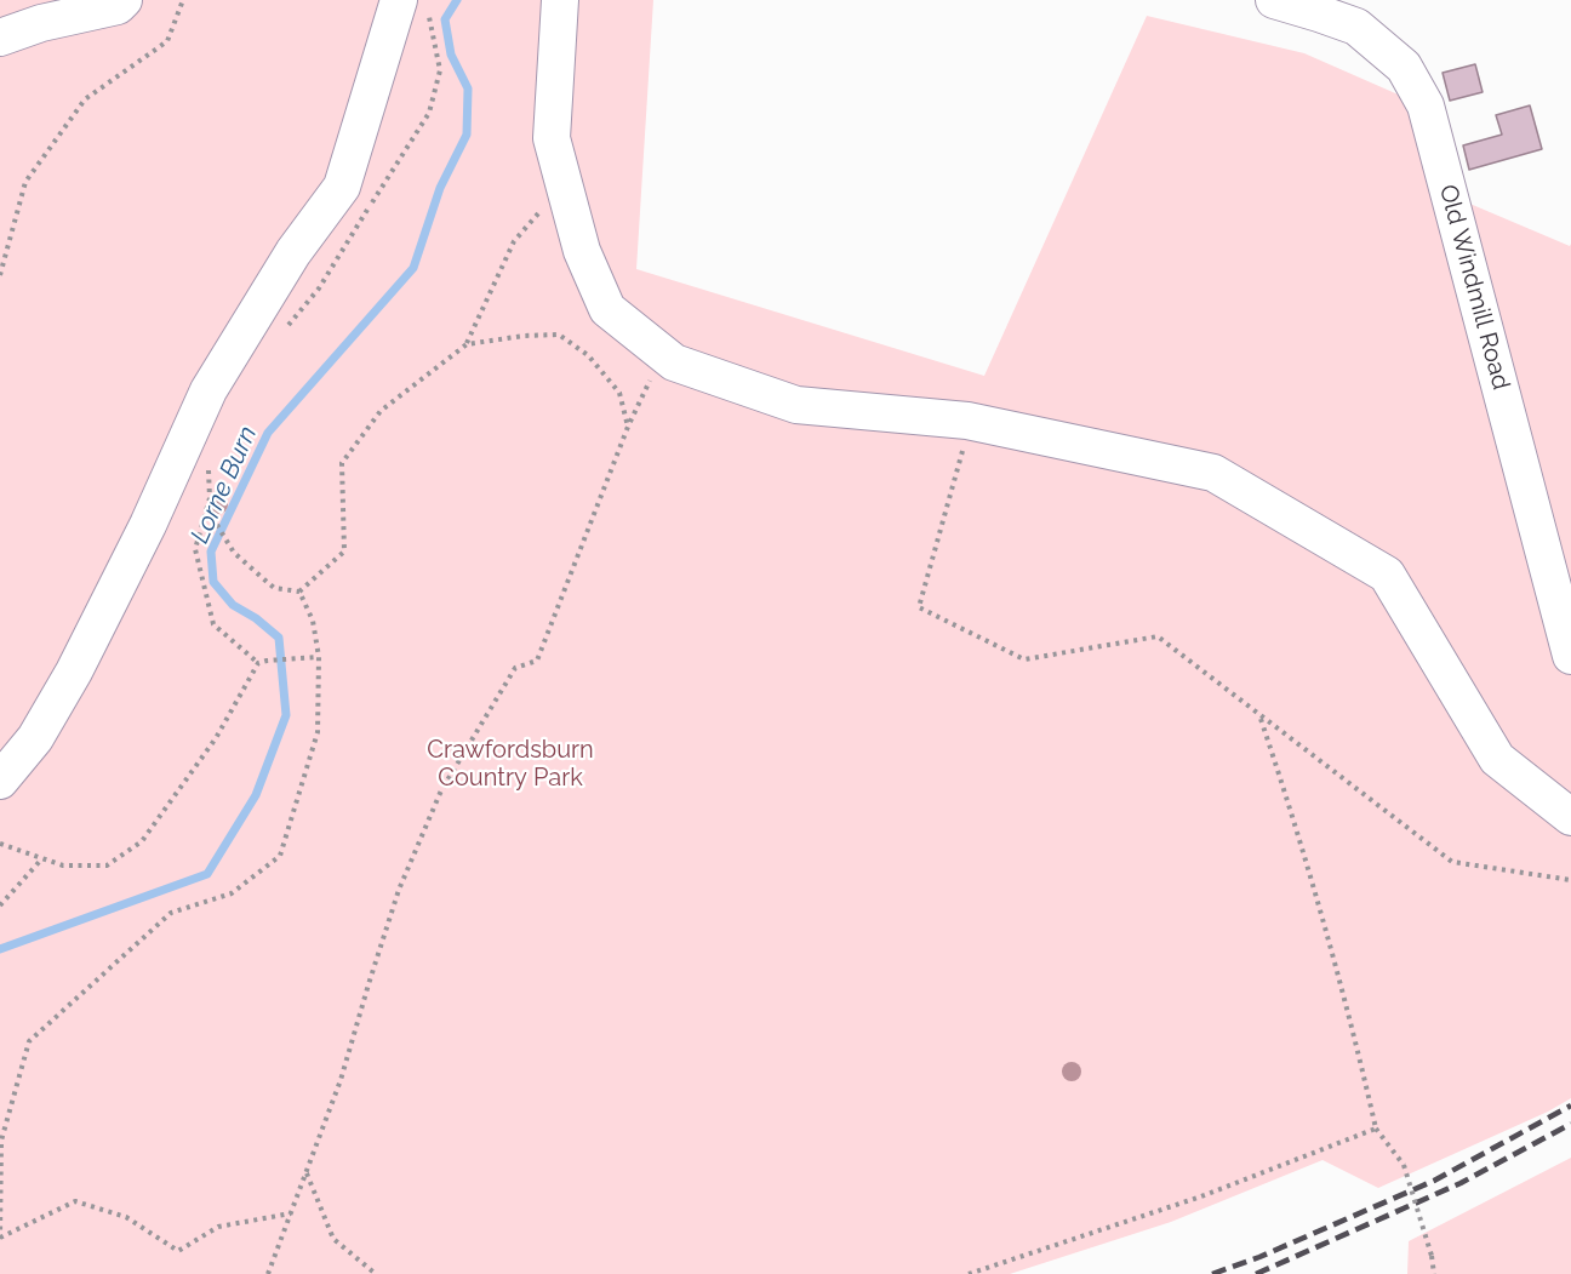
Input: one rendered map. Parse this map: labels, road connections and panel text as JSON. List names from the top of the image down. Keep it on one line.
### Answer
{"streets":{"street":["Old Windmill Road"]},"water":["Lorne Burn"],"parks":["Crawfordsburn Country Park"]}
